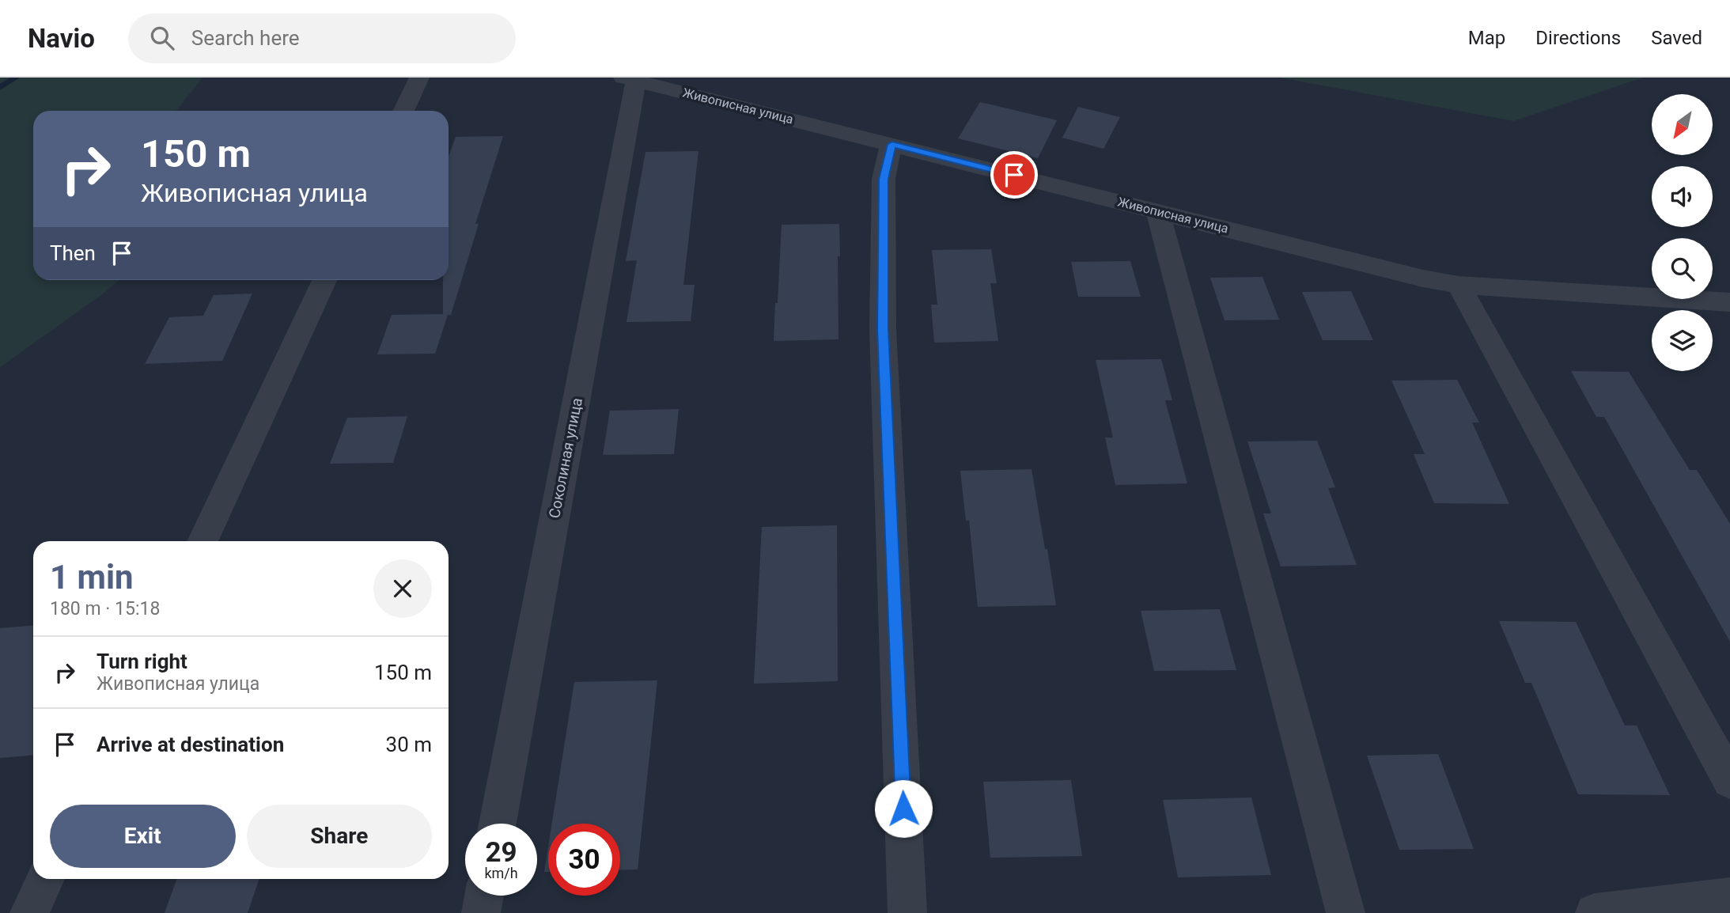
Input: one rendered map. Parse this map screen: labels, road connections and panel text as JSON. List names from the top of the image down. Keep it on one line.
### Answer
{"streets":{"street":["Живописная улица","Соколиная улица"]},"crossings":[["Живописная улица","Соколиная улица"]],"north":"bottom left","page":{"header":"Navio","search":"Search here","nav":["Map","Directions","Saved"],"turn":["150 m","Живописная улица"],"then":"Then","heading":["1 min","180 m · 15:18"],"list":[{"name":"Turn right","note":"Живописная улица","value":"150 m"},{"name":"Arrive at destination","value":"30 m"}],"buttons":["Exit","Share"],"speed":"29 km/h","limit":"30"}}
